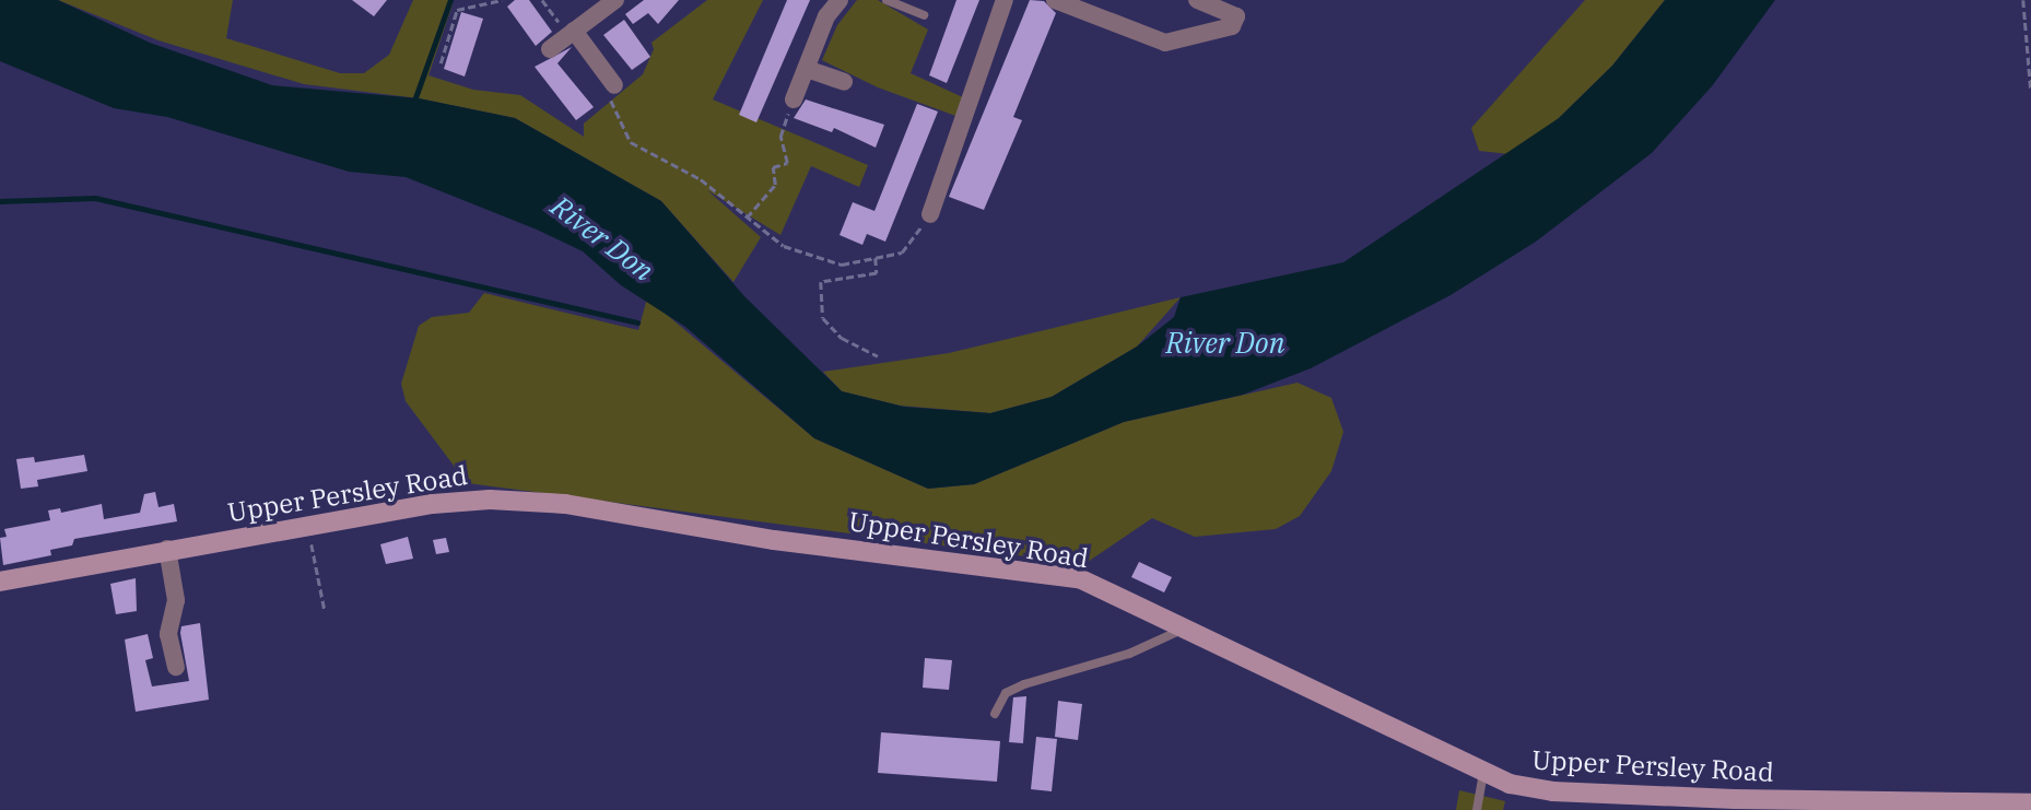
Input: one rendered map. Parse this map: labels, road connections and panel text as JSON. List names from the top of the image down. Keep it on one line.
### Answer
{"streets":{"street":["Upper Persley Road"]},"water":["River Don"]}
